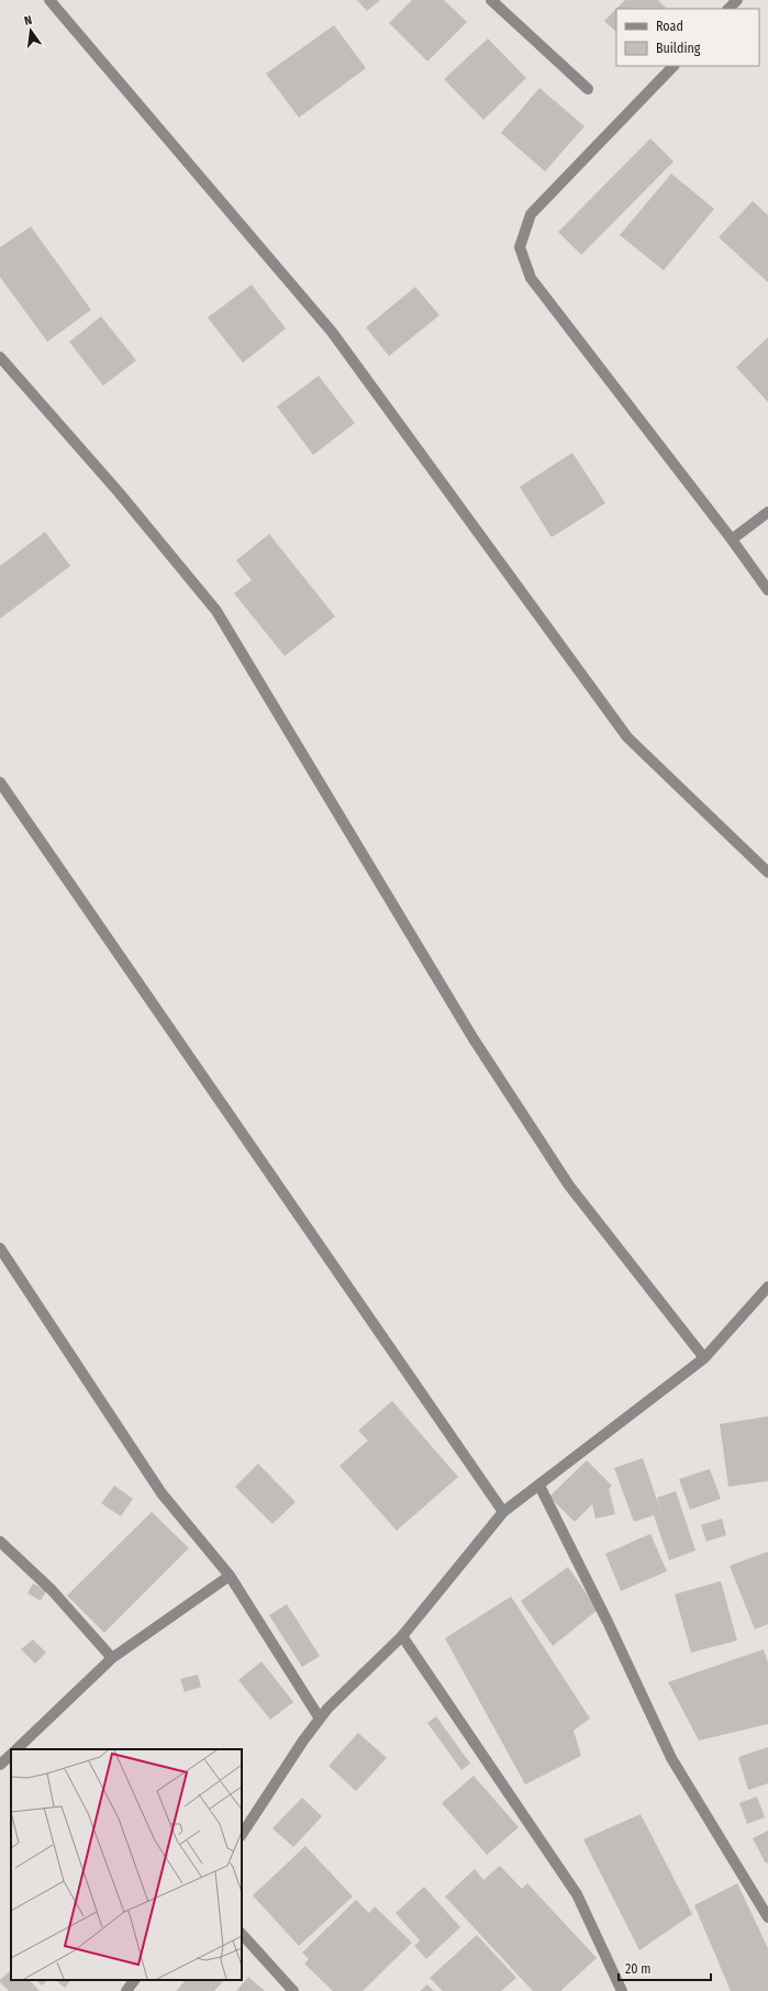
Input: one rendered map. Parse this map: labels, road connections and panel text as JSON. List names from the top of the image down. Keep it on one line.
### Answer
{"legend":["Road","Building"],"scale_bar":"20 m","north":"top"}
